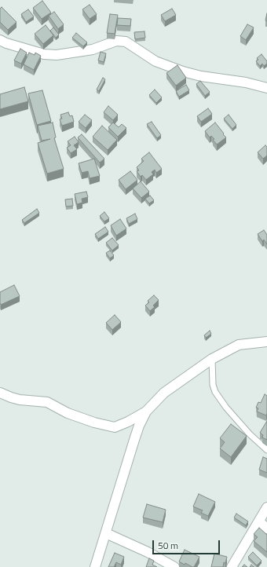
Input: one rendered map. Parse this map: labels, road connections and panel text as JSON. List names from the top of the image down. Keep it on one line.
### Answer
{"scale_bar":"50 m"}
